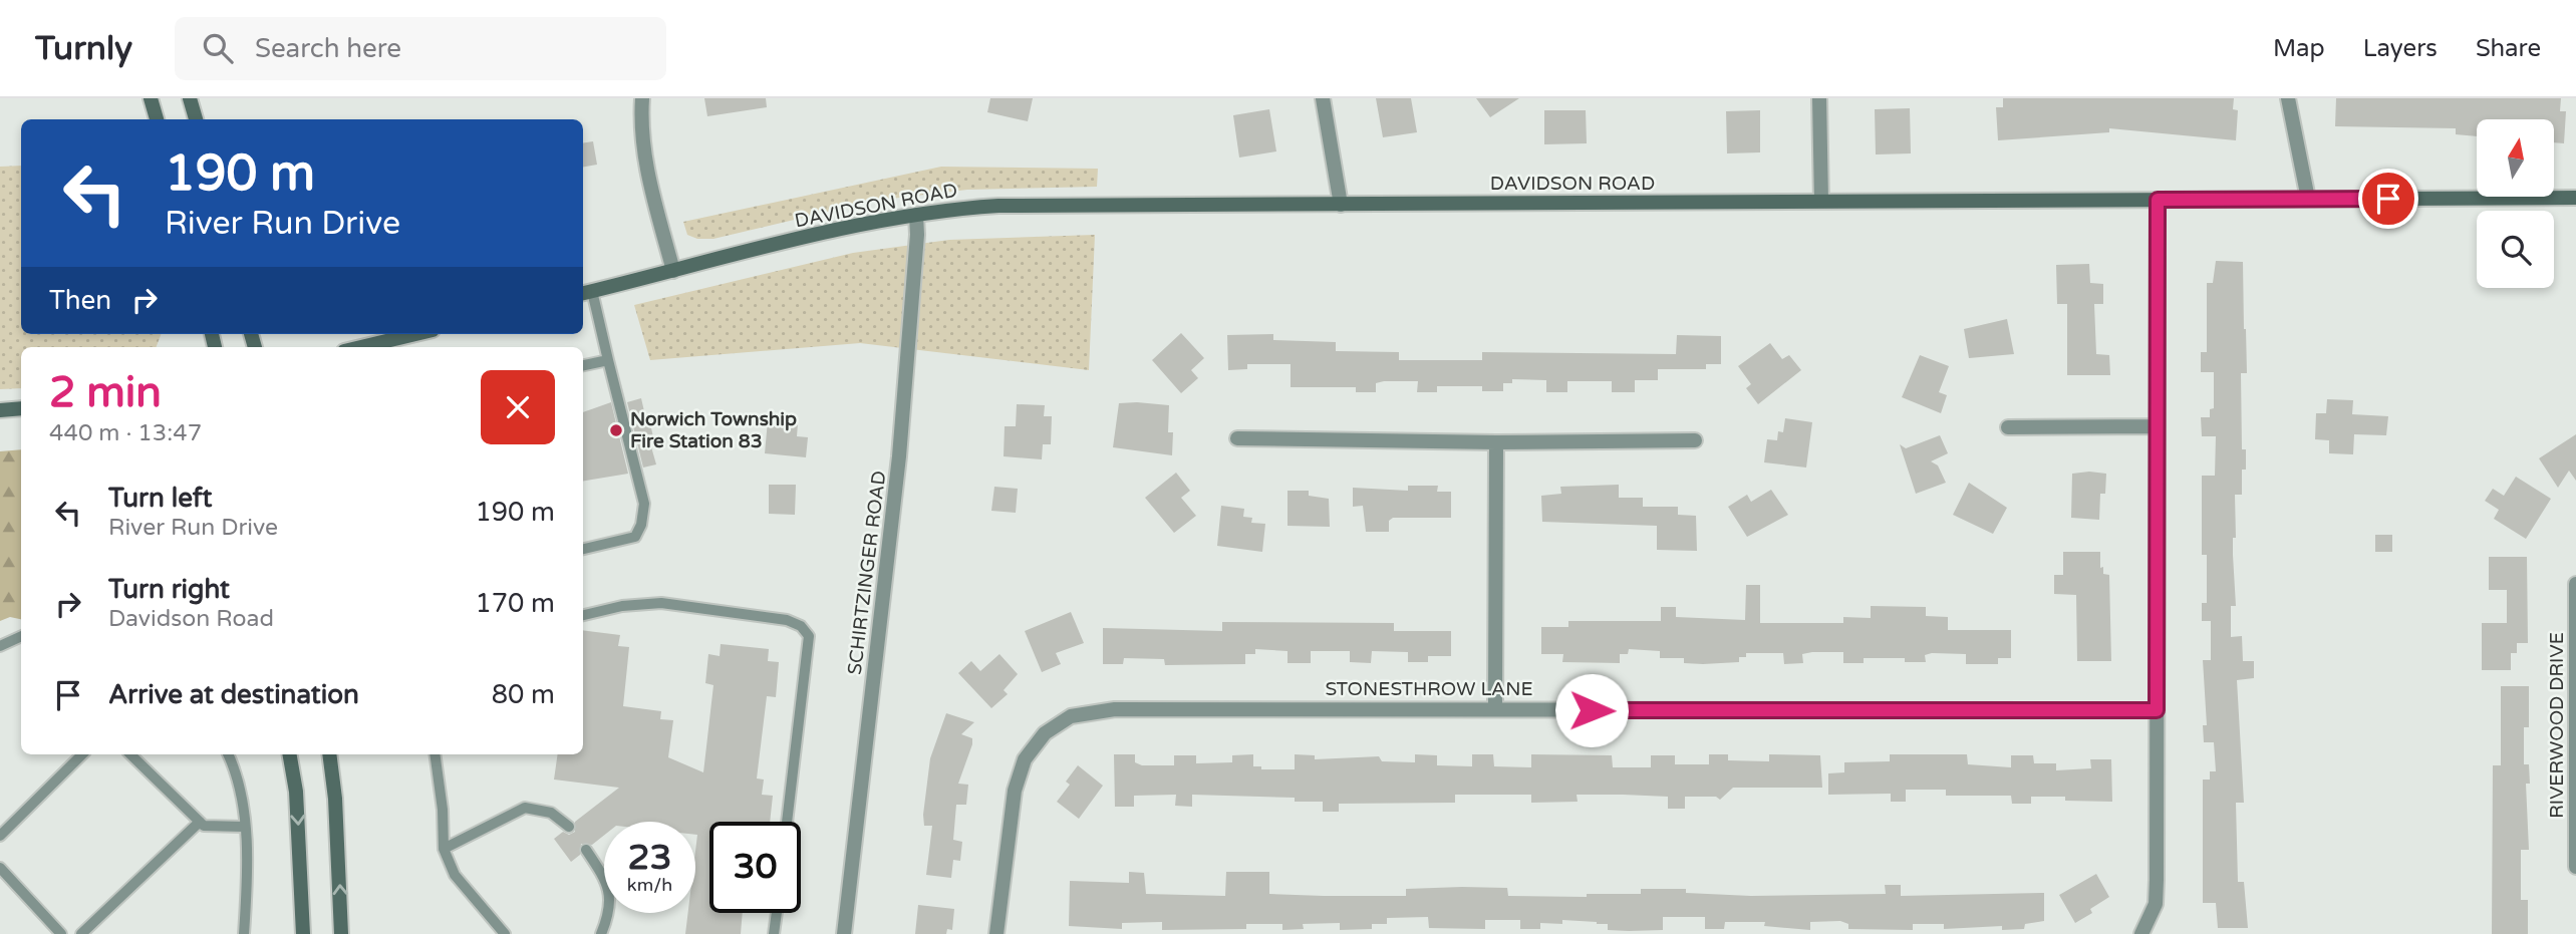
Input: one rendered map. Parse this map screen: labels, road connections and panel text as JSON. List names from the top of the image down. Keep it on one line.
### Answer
{"streets":{"main road":["DAVIDSON ROAD"],"street":["SCHIRTZINGER ROAD","STONESTHROW LANE","RIVERWOOD DRIVE"]},"crossings":[["DAVIDSON ROAD","SCHIRTZINGER ROAD"]],"places":["Norwich Township Fire Station 83"],"north":"top","page":{"header":"Turnly","search":"Search here","nav":["Map","Layers","Share"],"turn":["190 m","River Run Drive"],"then":"Then","heading":["2 min","440 m · 13:47"],"list":[{"name":"Turn left","note":"River Run Drive","value":"190 m"},{"name":"Turn right","note":"Davidson Road","value":"170 m"},{"name":"Arrive at destination","value":"80 m"}],"speed":"23 km/h","limit":"30"}}
